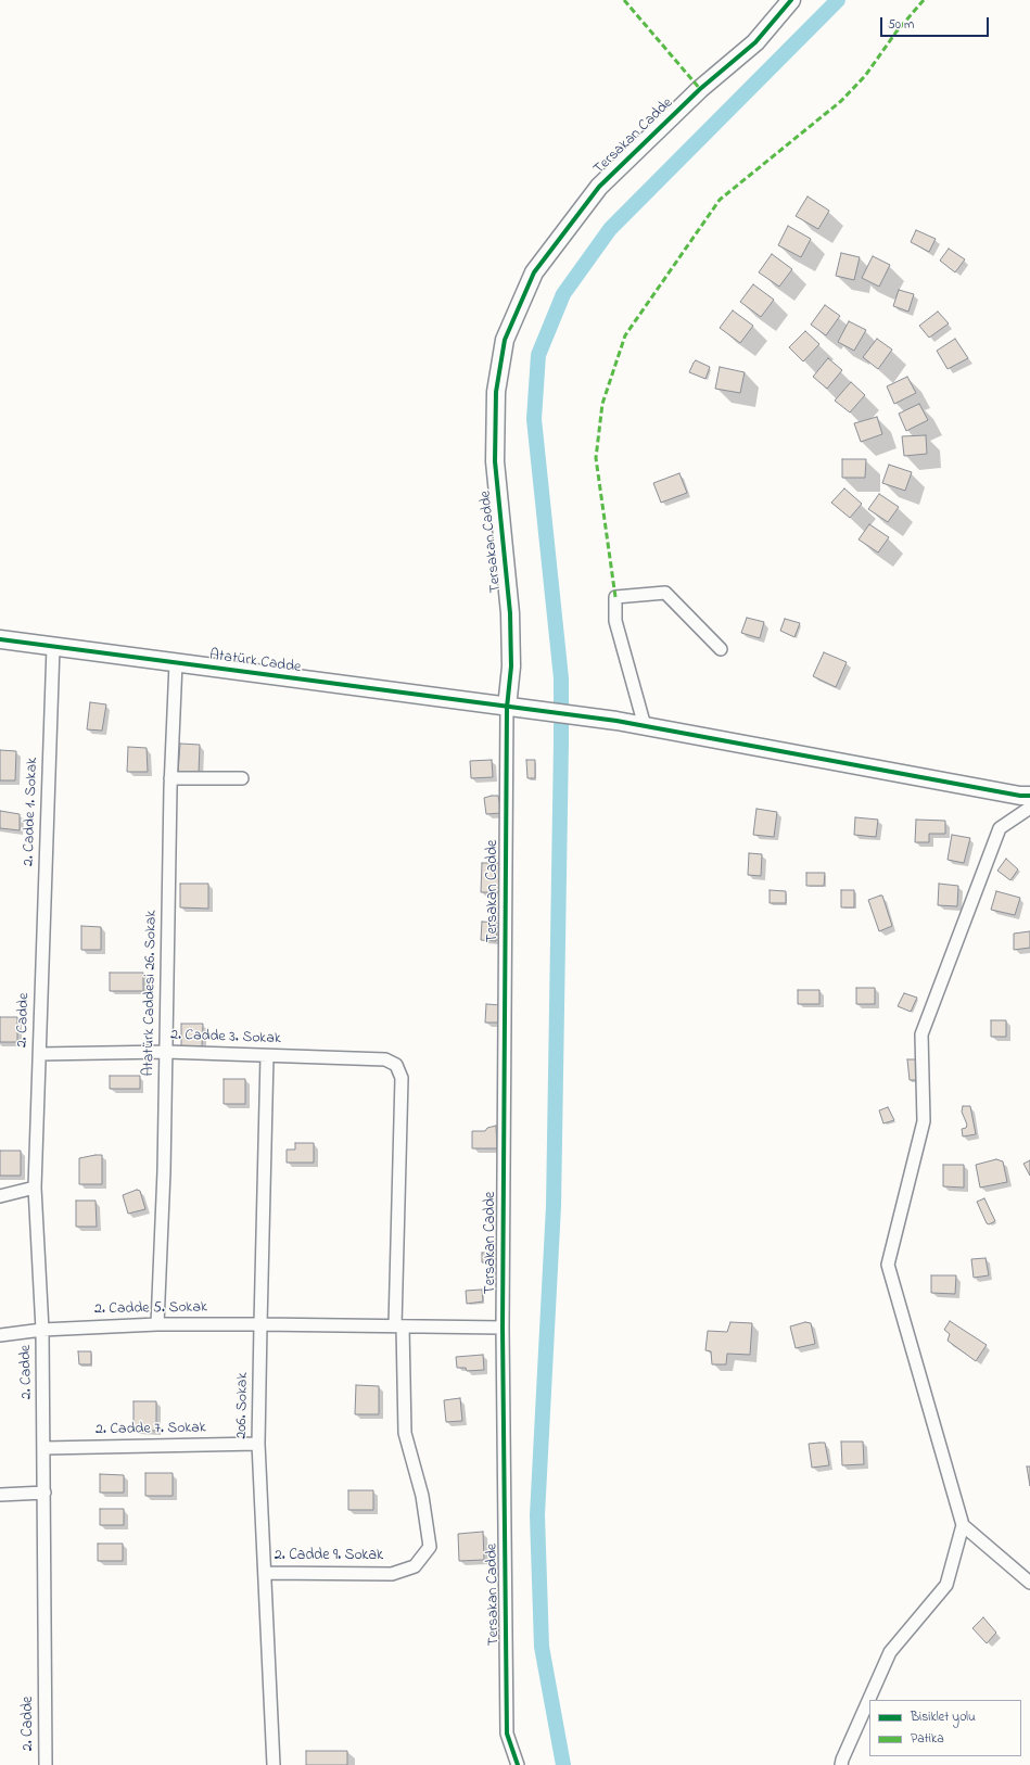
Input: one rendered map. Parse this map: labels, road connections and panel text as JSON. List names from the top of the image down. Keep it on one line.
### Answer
{"streets":{"main road":["Tersakan Cadde","Atatürk Cadde"],"street":["2. Cadde 1. Sokak","Atatürk Caddesi 26. Sokak","2. Cadde","2. Cadde 3. Sokak","2. Cadde 5. Sokak","206. Sokak","2. Cadde 7. Sokak","2. Cadde 9. Sokak"]},"crossings":[["Tersakan Cadde","Atatürk Cadde"],["Atatürk Cadde","2. Cadde 1. Sokak"],["Atatürk Cadde","Atatürk Caddesi 26. Sokak"],["2. Cadde 1. Sokak","2. Cadde"],["Atatürk Caddesi 26. Sokak","2. Cadde 3. Sokak"],["Atatürk Caddesi 26. Sokak","2. Cadde 5. Sokak"],["2. Cadde","2. Cadde 3. Sokak"],["2. Cadde","2. Cadde 5. Sokak"],["2. Cadde","2. Cadde 7. Sokak"],["2. Cadde 3. Sokak","206. Sokak"],["2. Cadde 3. Sokak","2. Cadde 9. Sokak"],["2. Cadde 5. Sokak","206. Sokak"],["206. Sokak","2. Cadde 7. Sokak"],["206. Sokak","2. Cadde 9. Sokak"]],"legend":["Bisiklet yolu","Patika"],"scale_bar":"50 m"}
